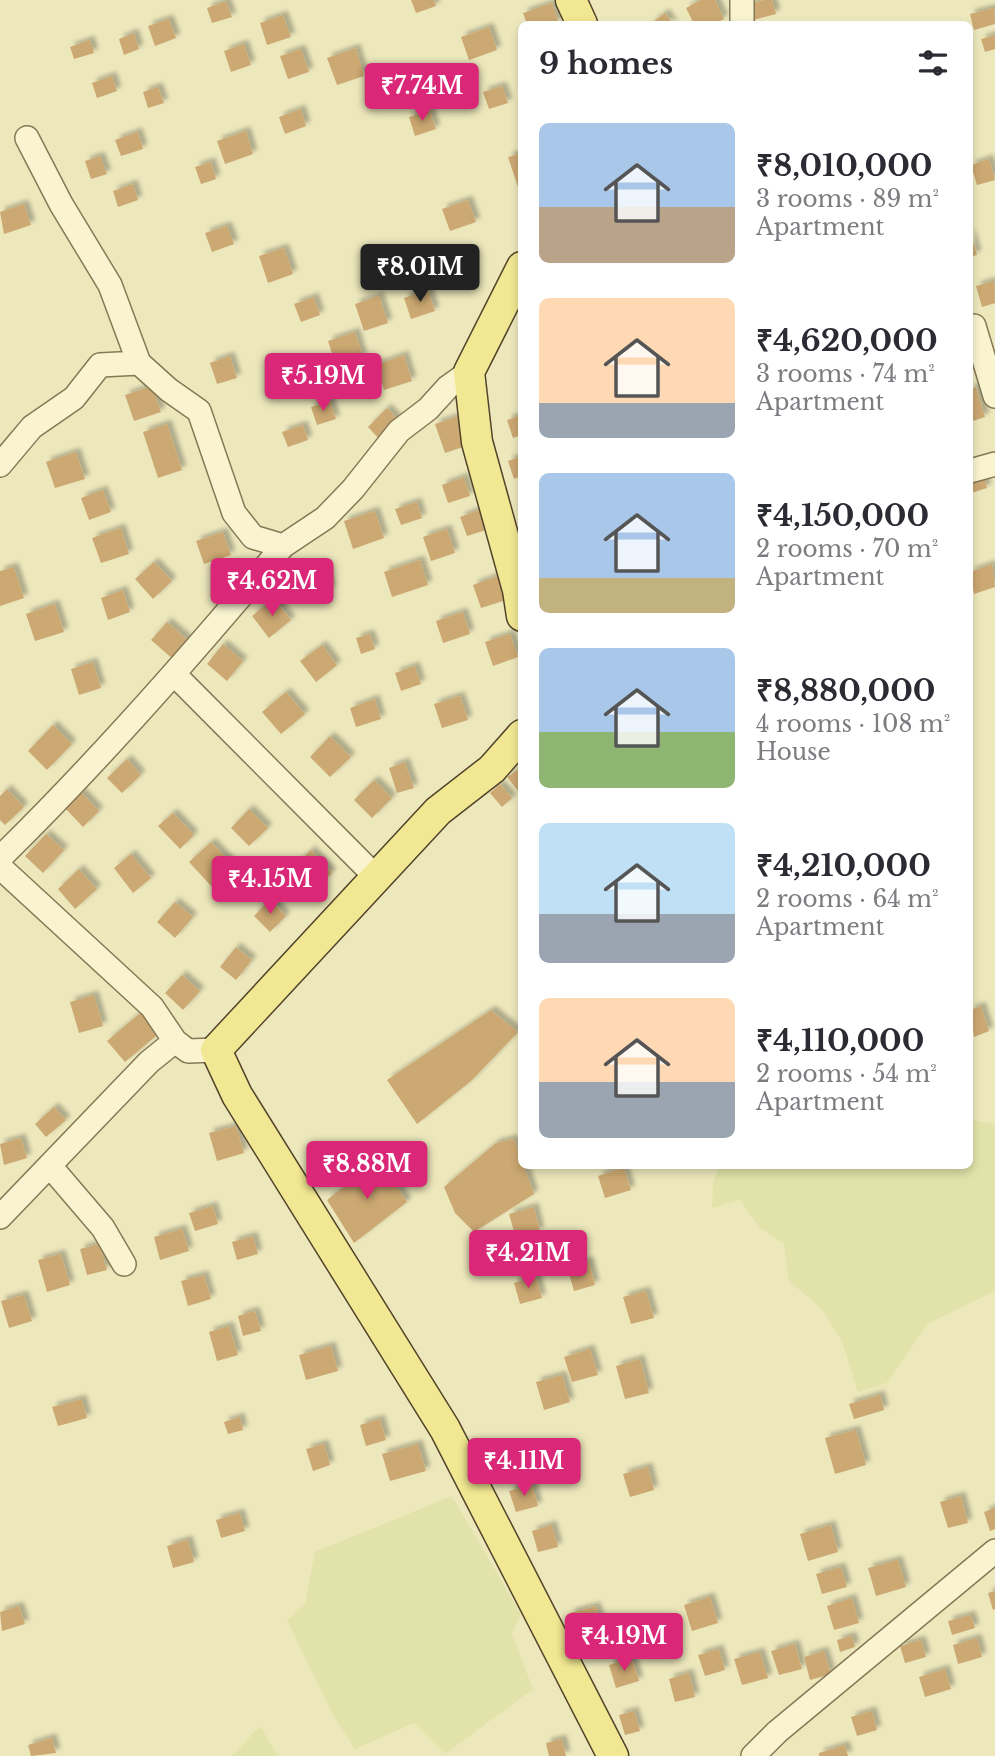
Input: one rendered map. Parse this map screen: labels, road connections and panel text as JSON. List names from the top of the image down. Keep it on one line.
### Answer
{"page":{"heading":"9 homes","price":["₹7.74M","₹8.01M","₹5.19M","₹4.62M","₹4.15M","₹8.88M","₹4.21M","₹4.11M","₹4.19M"],"list":[{"name":"₹8,010,000","note":"3 rooms · 89 m² · Apartment"},{"name":"₹4,620,000","note":"3 rooms · 74 m² · Apartment"},{"name":"₹4,150,000","note":"2 rooms · 70 m² · Apartment"},{"name":"₹8,880,000","note":"4 rooms · 108 m² · House"},{"name":"₹4,210,000","note":"2 rooms · 64 m² · Apartment"},{"name":"₹4,110,000","note":"2 rooms · 54 m² · Apartment"}]}}
